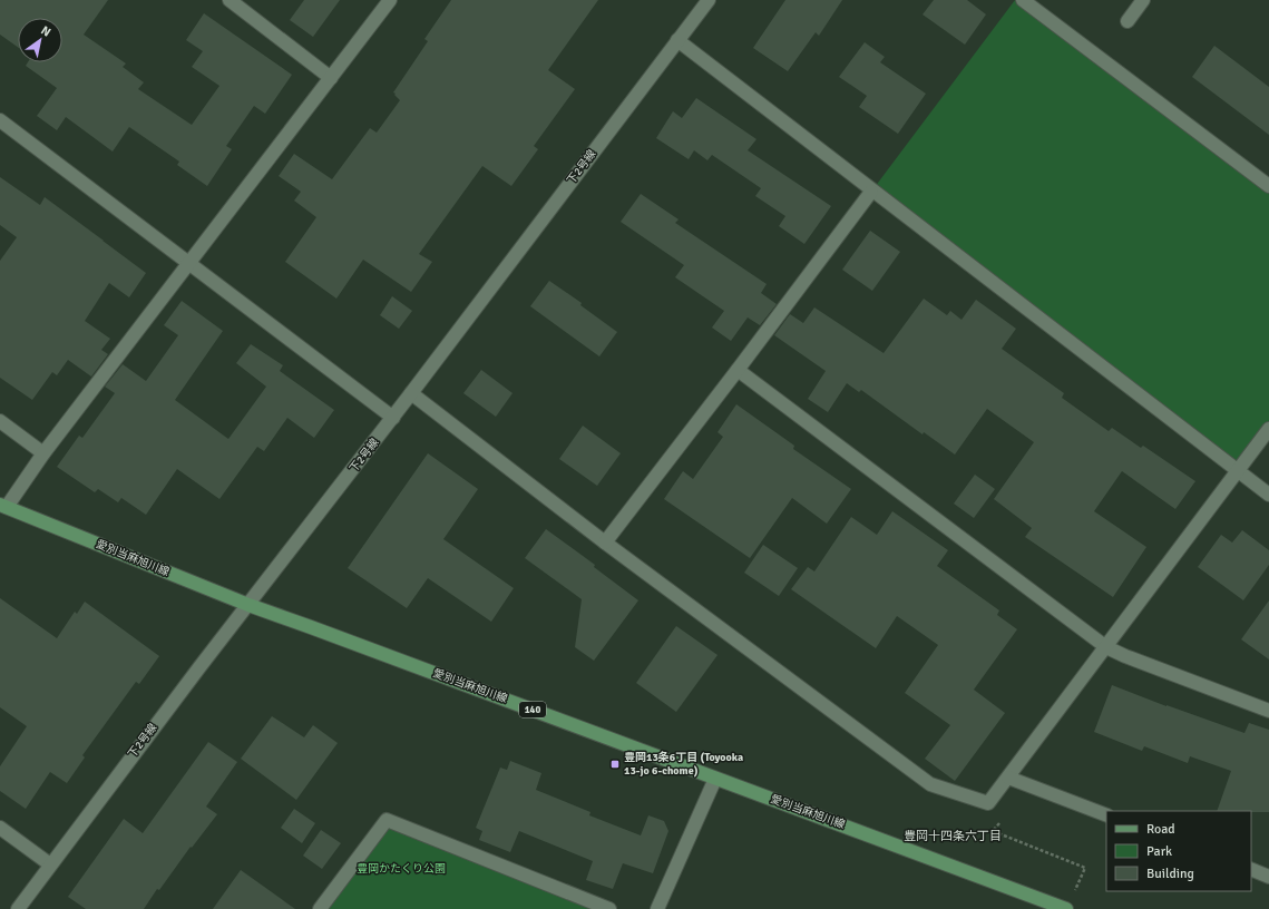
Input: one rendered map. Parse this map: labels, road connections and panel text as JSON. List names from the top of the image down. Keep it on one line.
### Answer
{"streets":{"main road":["愛別当麻旭川線","140"],"street":["下2号線"]},"crossings":[["下2号線","愛別当麻旭川線"]],"districts":["豊岡十四条六丁目"],"parks":["豊岡かたくり公園"],"places":{"transit":["豊岡13条6丁目 (Toyooka 13-jo 6-chome)"]},"legend":["Road","Park","Building"],"north":"top right"}
